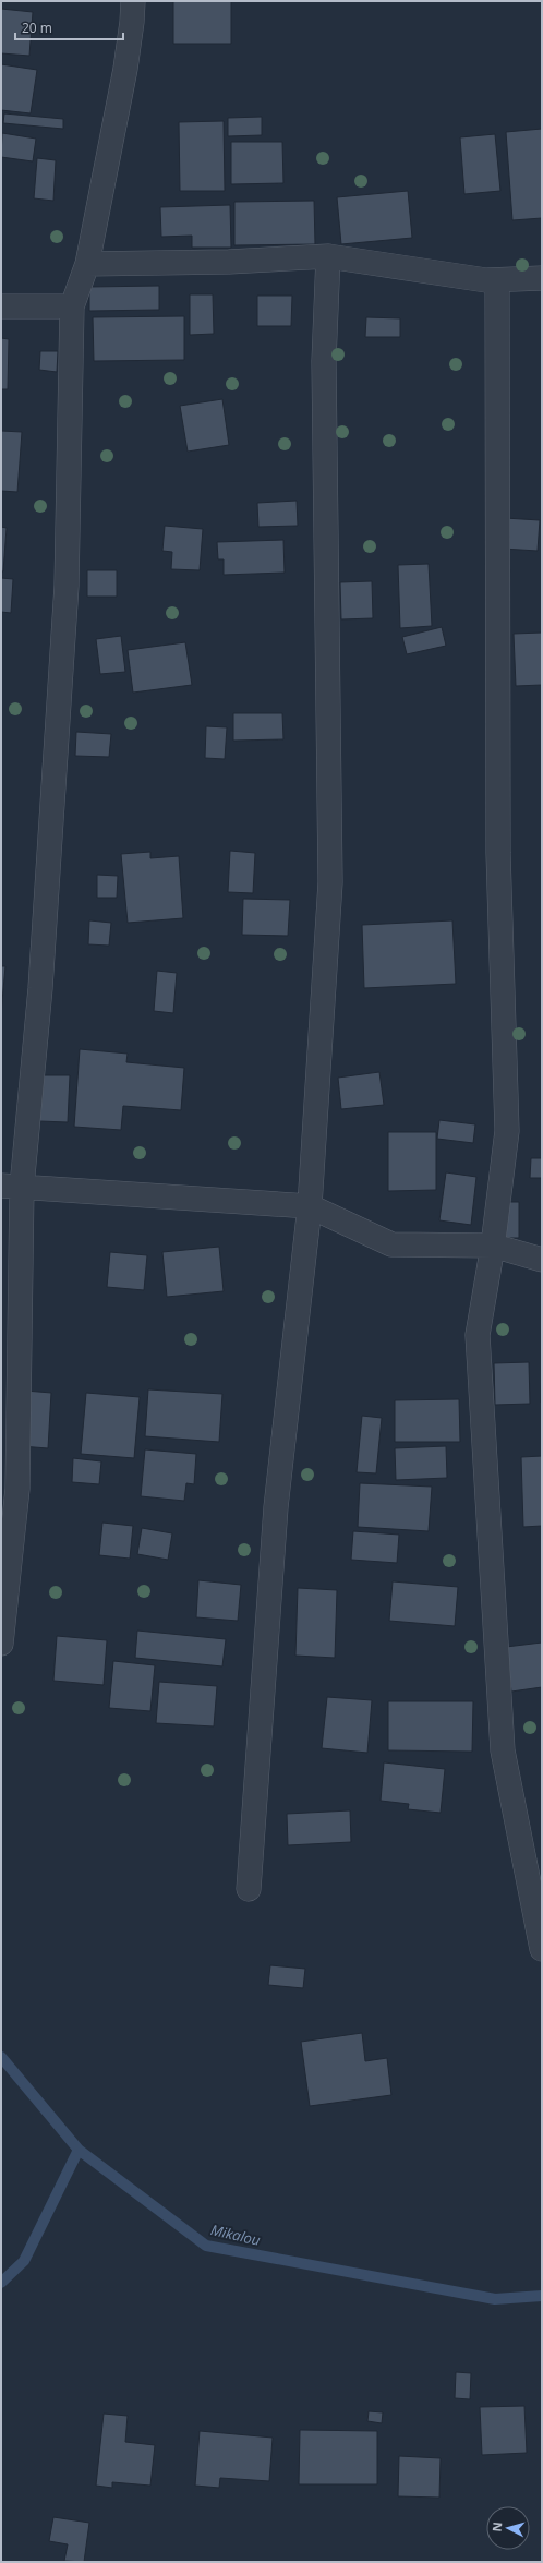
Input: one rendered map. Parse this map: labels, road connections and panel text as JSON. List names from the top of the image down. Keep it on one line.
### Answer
{"water":["Mikalou"],"scale_bar":"20 m","north":"left"}
